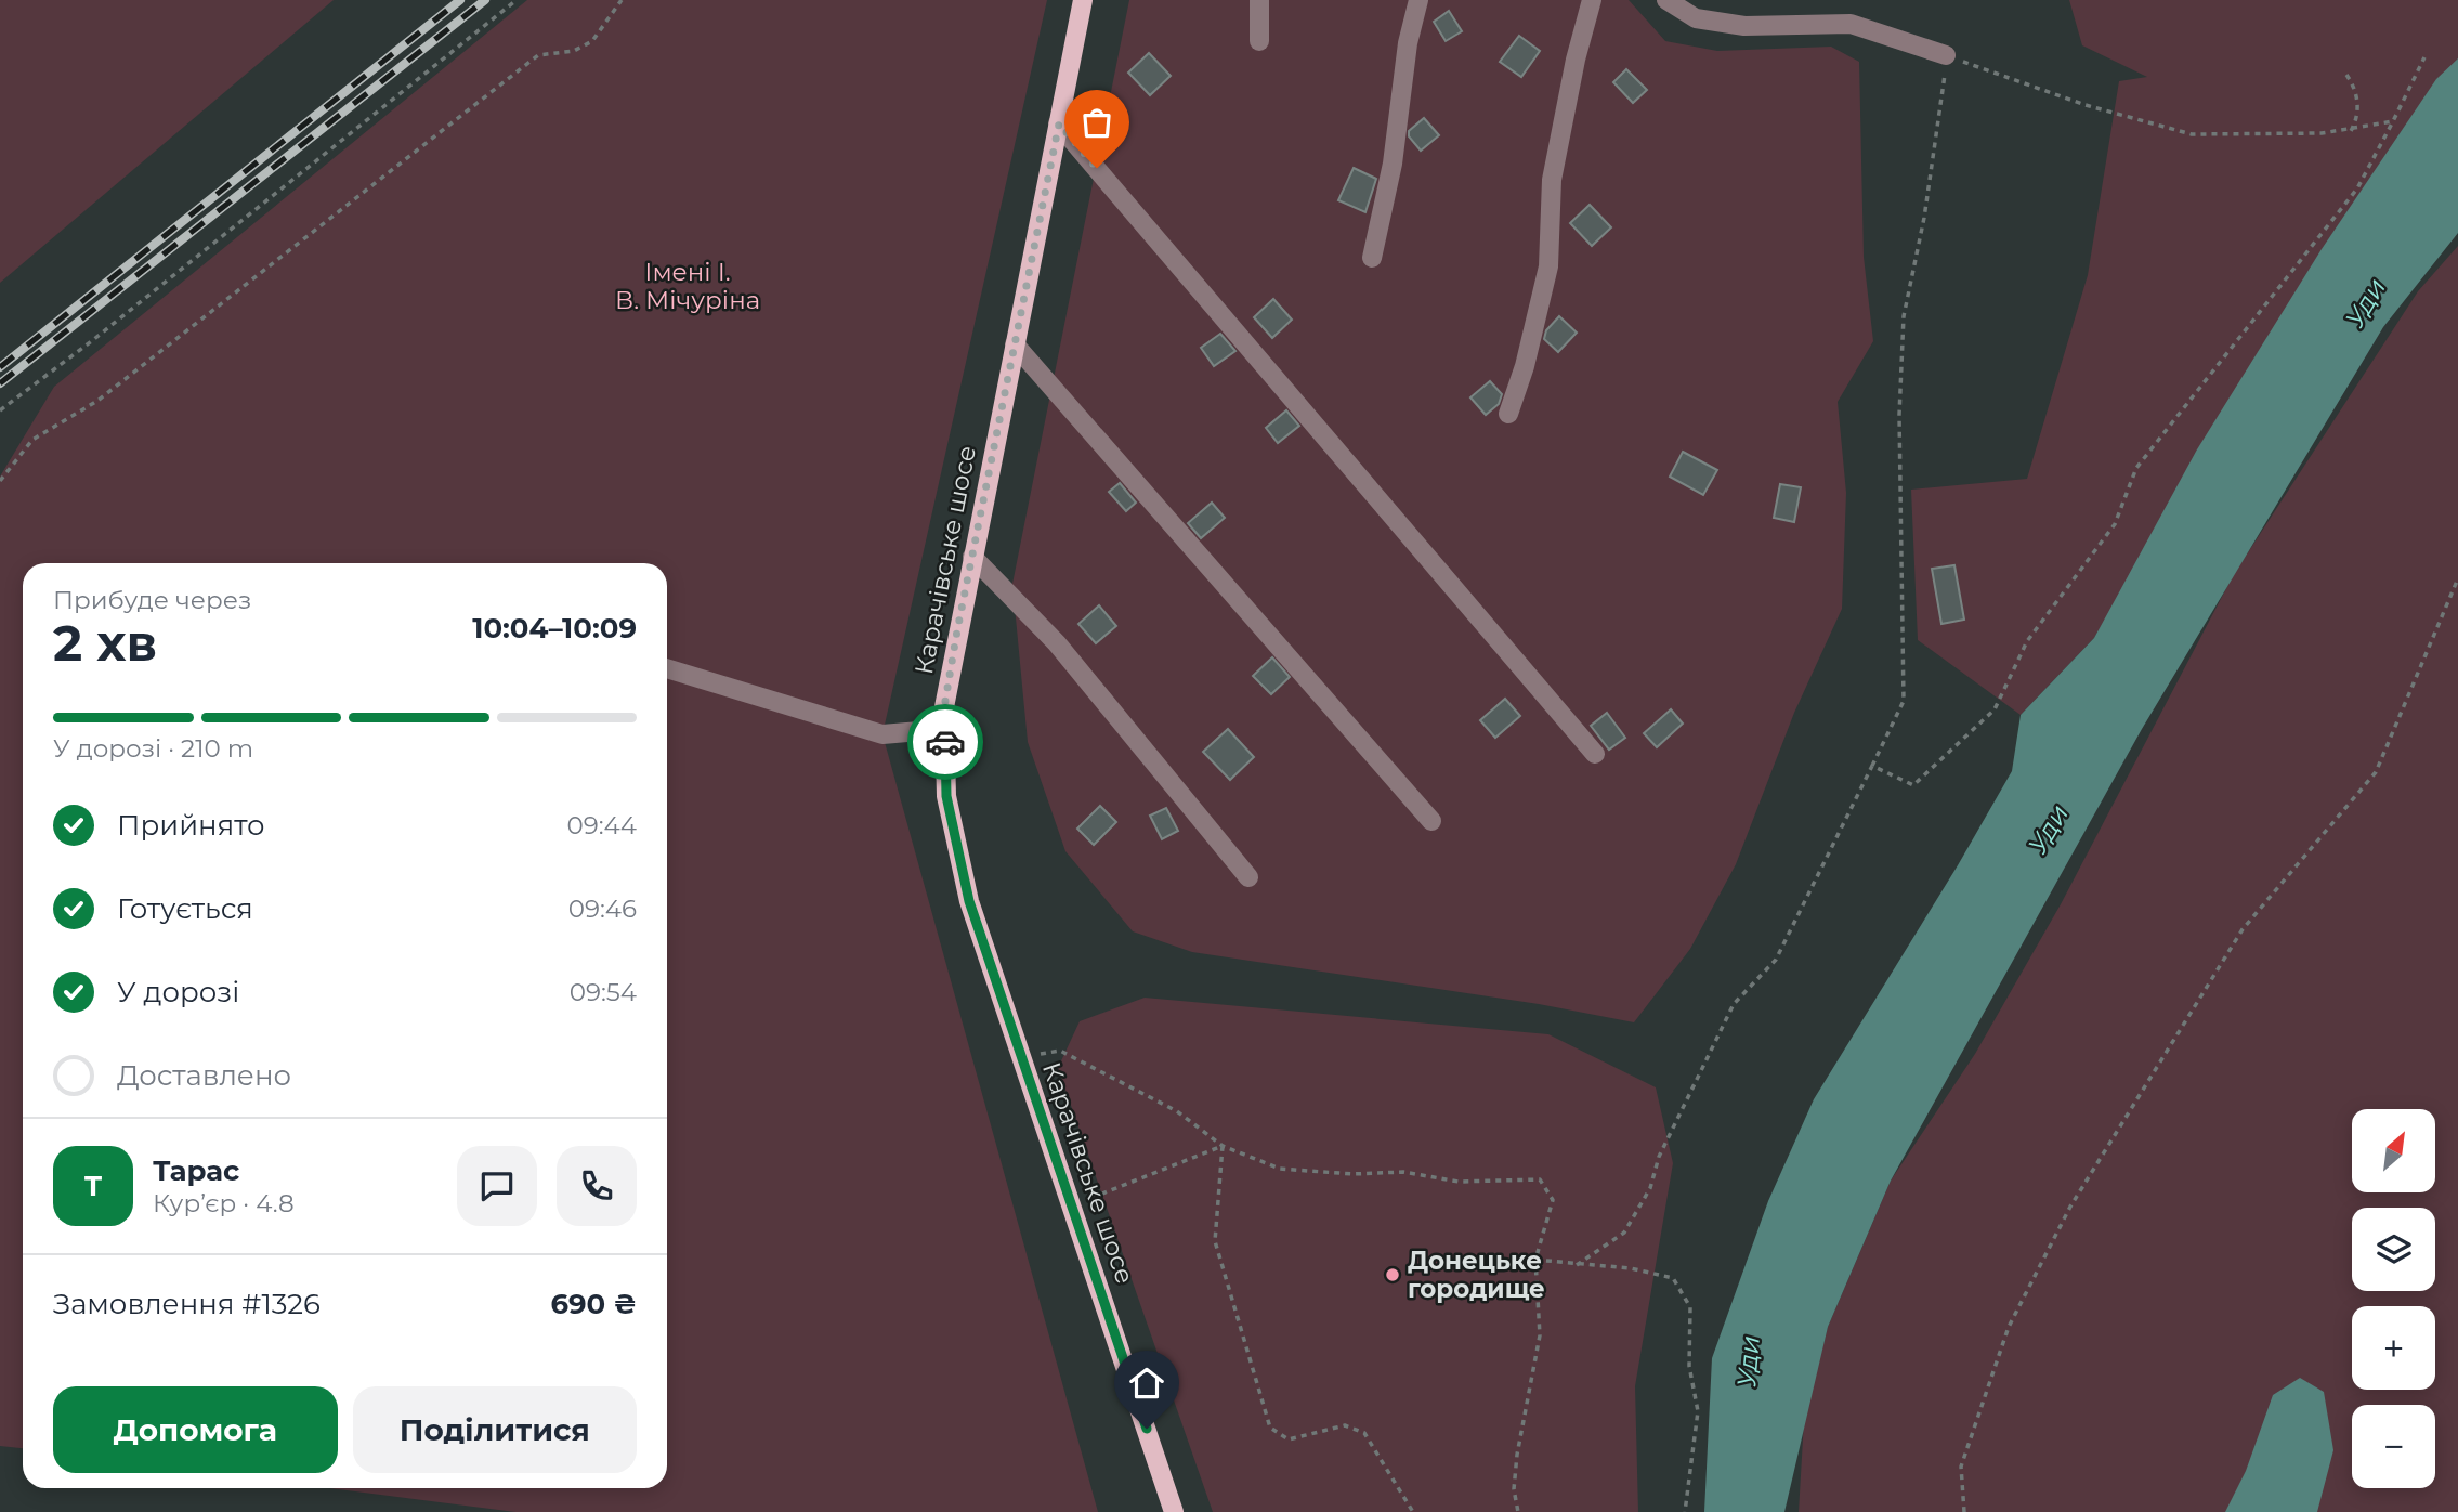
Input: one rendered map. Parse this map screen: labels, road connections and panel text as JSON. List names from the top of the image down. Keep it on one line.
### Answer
{"streets":{"main road":["Карачівське шосе"]},"water":["Уди"],"parks":["Імені І. В. Мічуріна"],"places":["Донецьке городище"],"north":"top right","page":{"heading":["2 хв","Прибуде через","10:04–10:09"],"panel":["Тарас","Кур’єр · 4.8","Замовлення #1326","690 ₴"],"bar":"У дорозі · 210 m","list":[["Прийнято","09:44"],["Готується","09:46"],["У дорозі","09:54"],"Доставлено"],"map_buttons":["+","−"],"round":"Т","buttons":["Допомога","Поділитися"]}}
